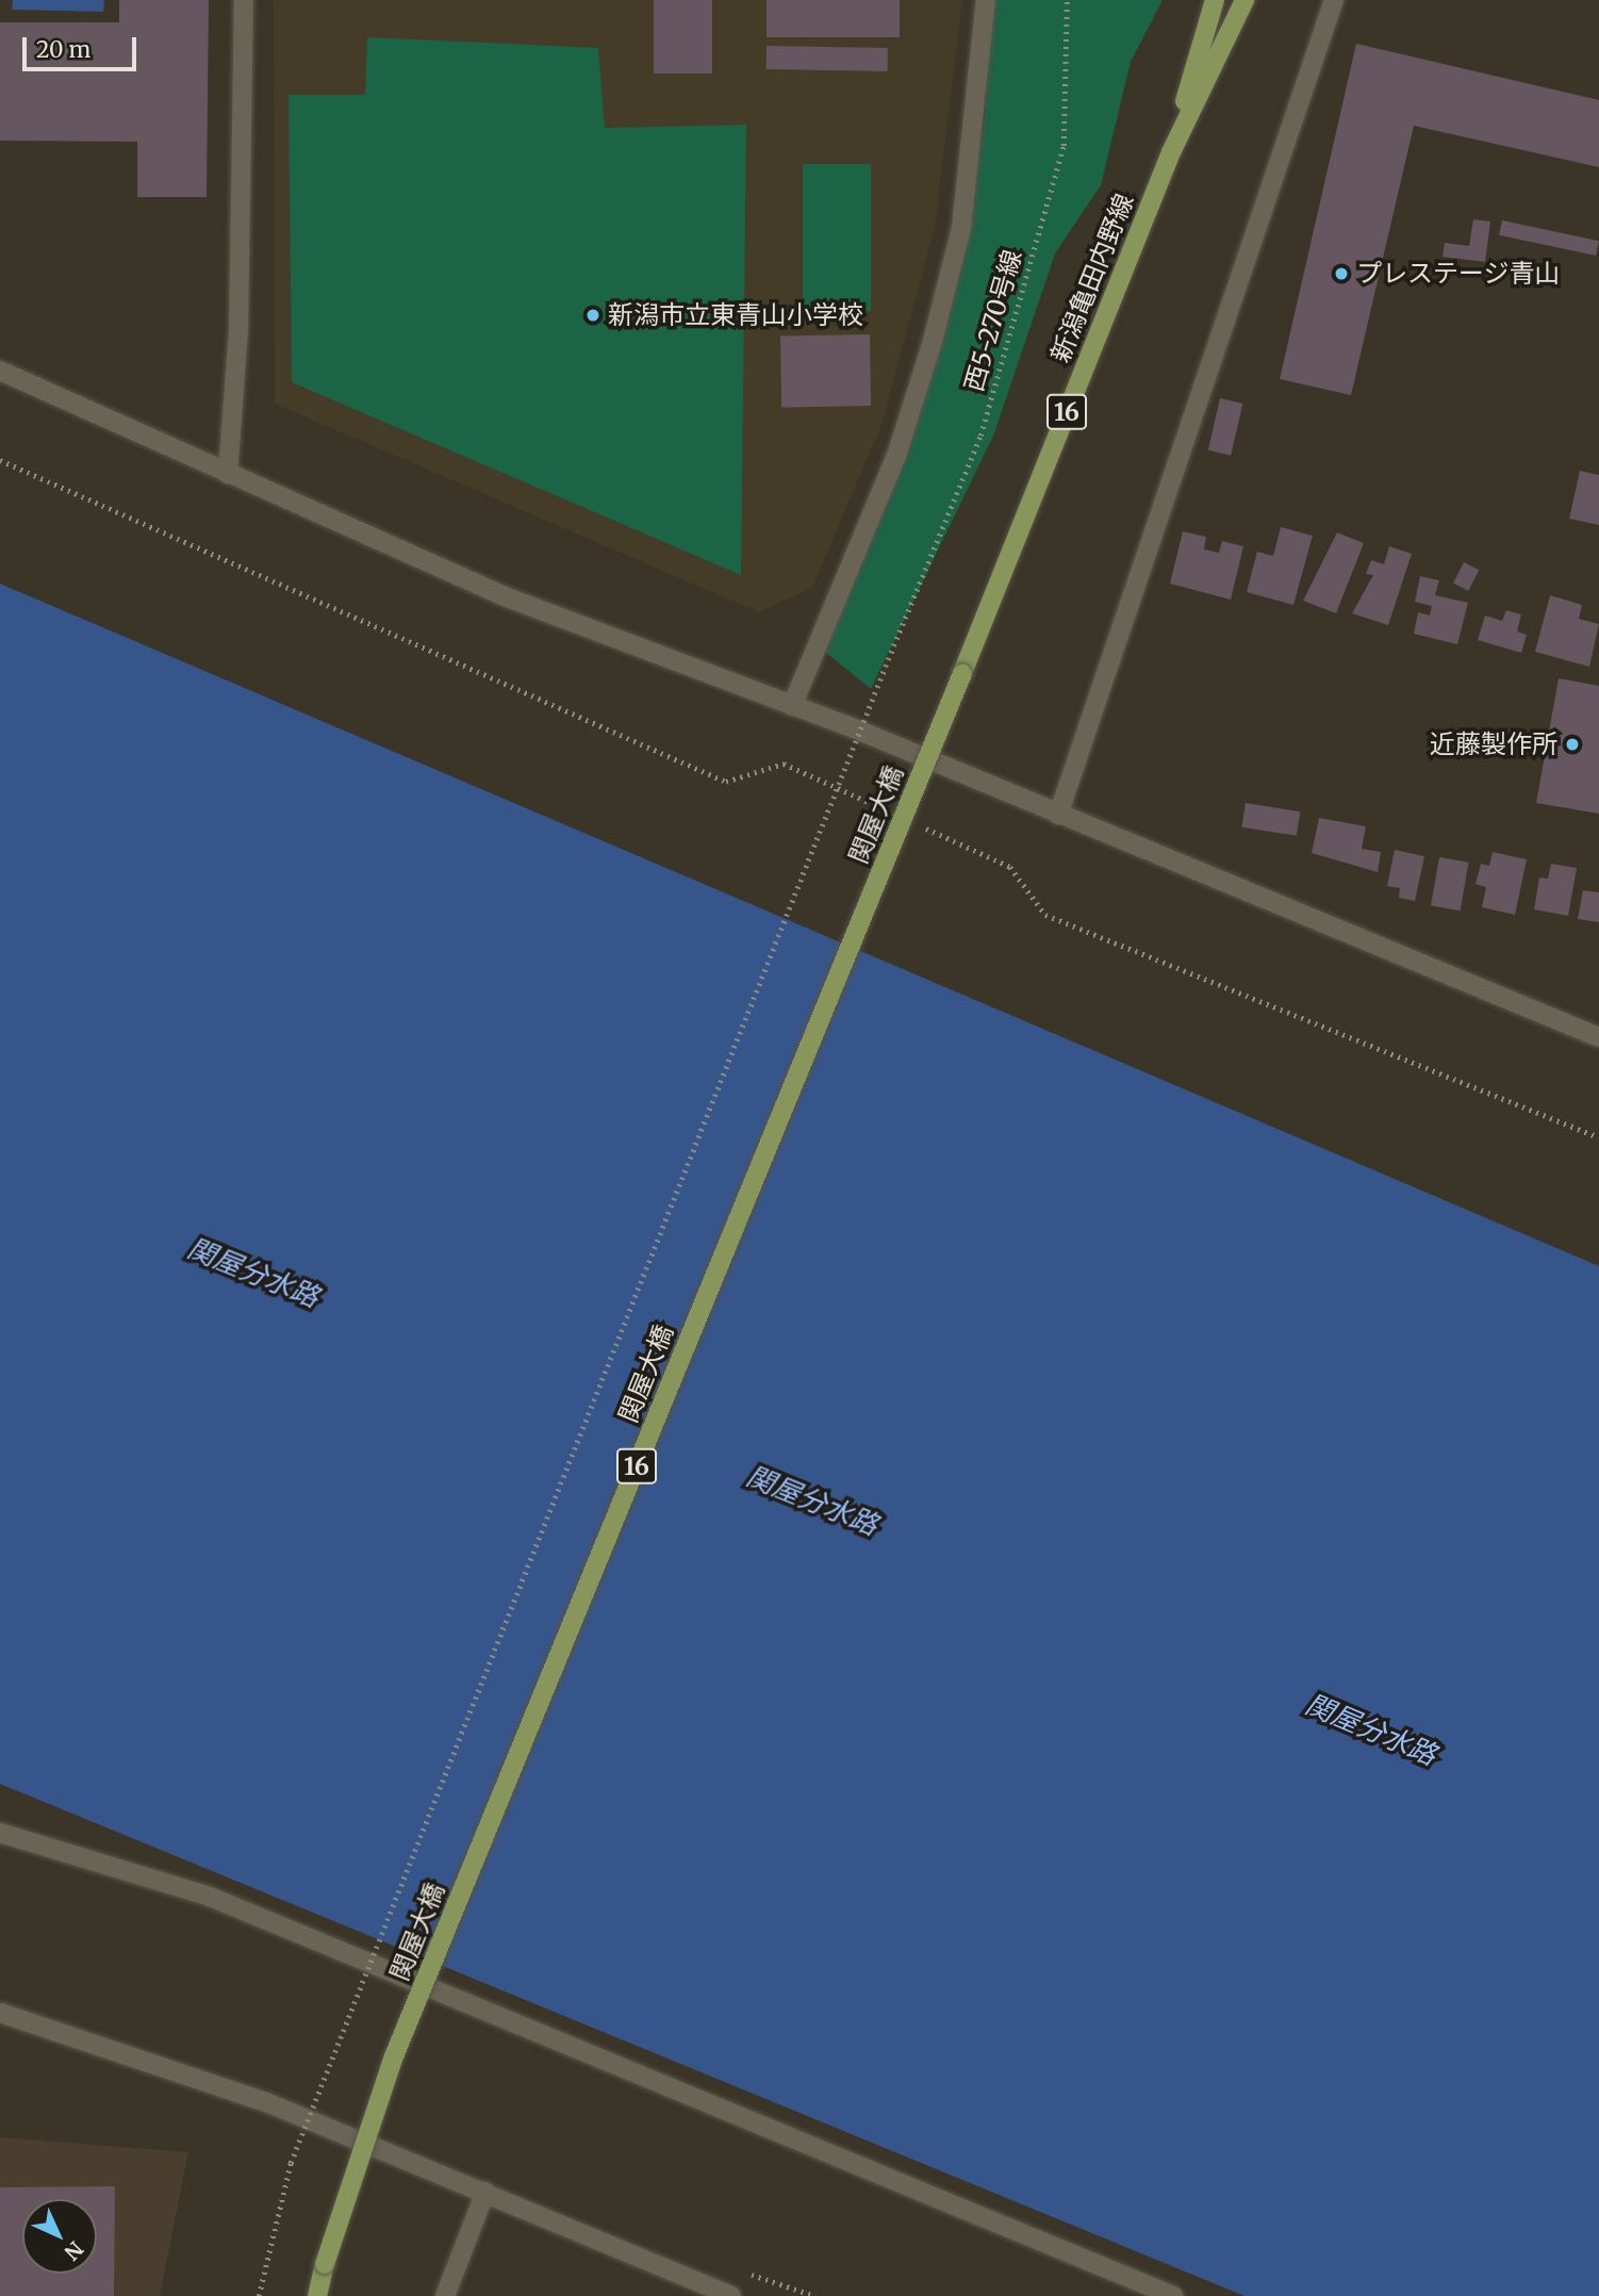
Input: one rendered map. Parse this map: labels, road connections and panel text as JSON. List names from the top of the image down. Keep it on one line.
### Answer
{"streets":{"main road":["新潟亀田内野線","16","関屋大橋"],"path":["西5-270号線"]},"crossings":[["新潟亀田内野線","関屋大橋"]],"water":["関屋分水路"],"places":["プレステージ青山","新潟市立東青山小学校","近藤製作所"],"scale_bar":"20 m","north":"bottom right"}
